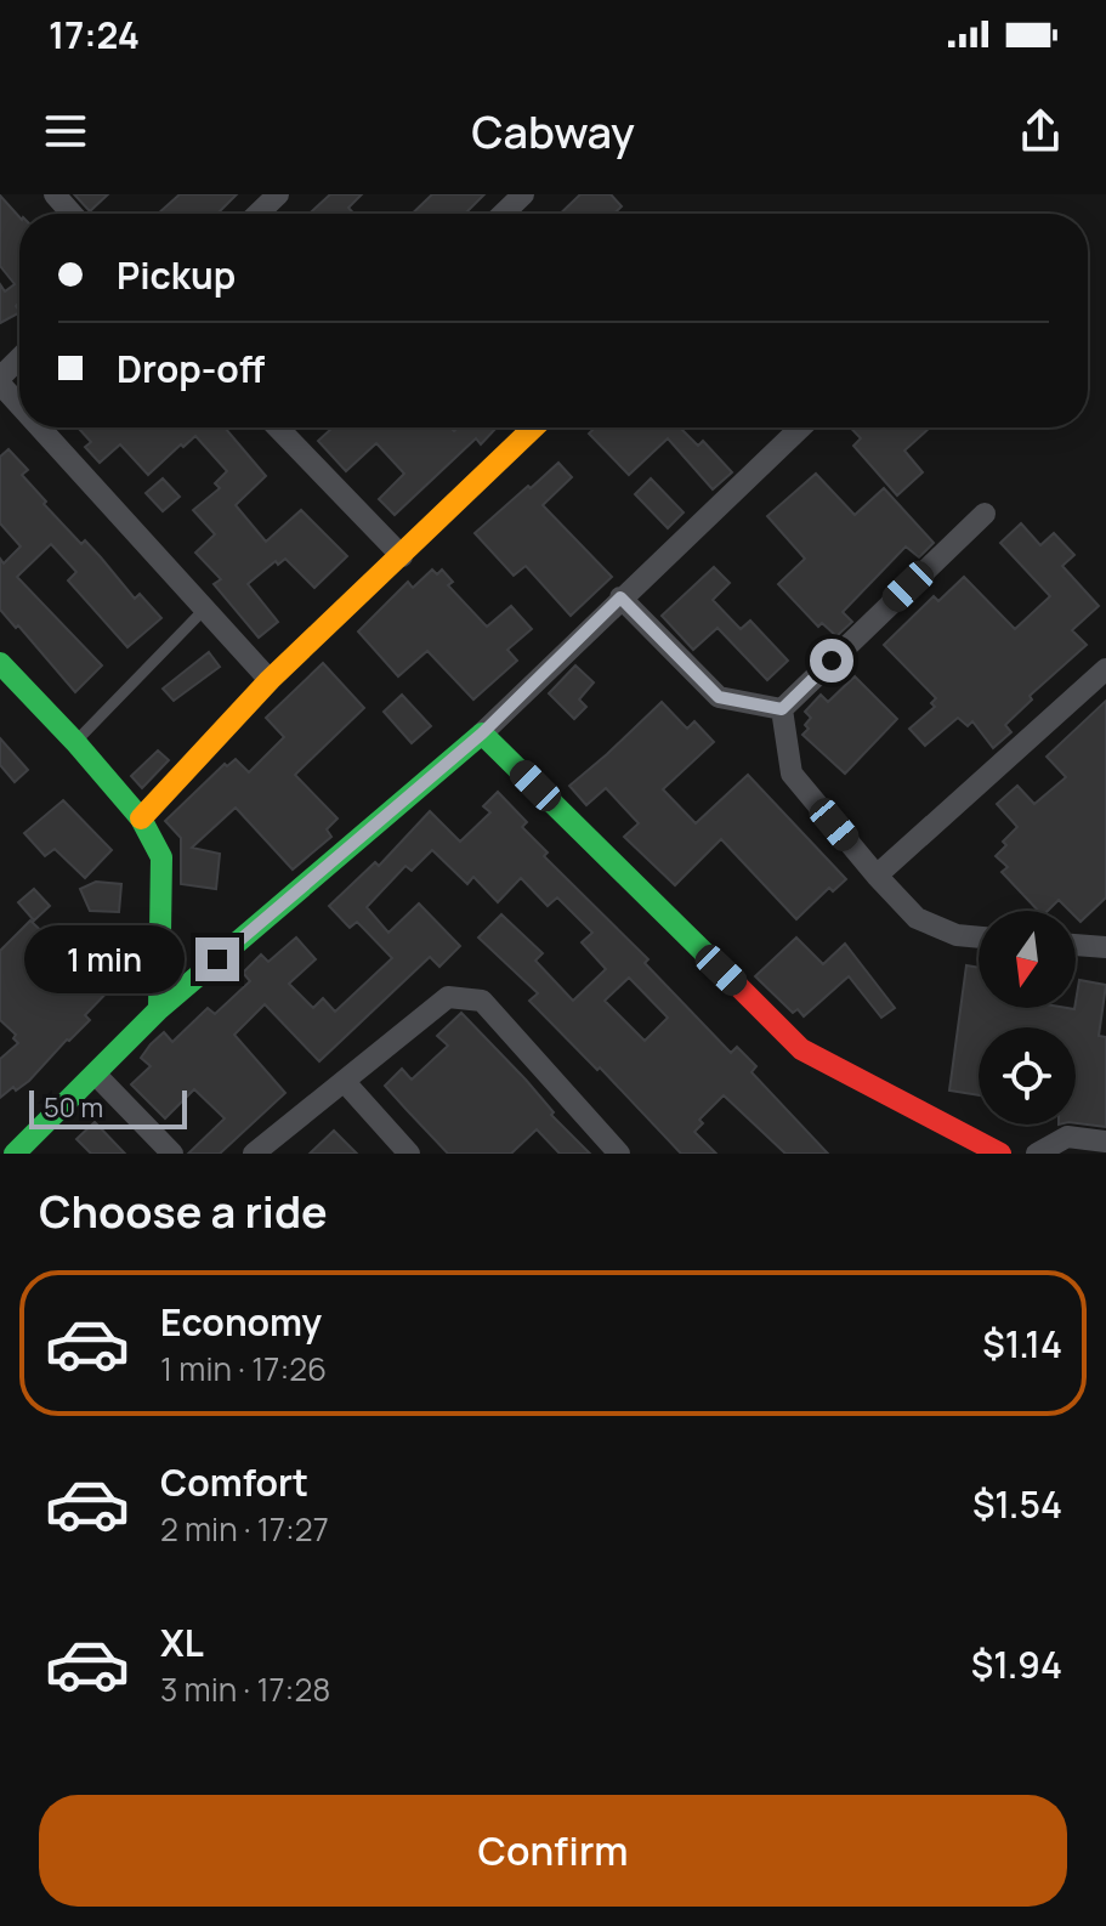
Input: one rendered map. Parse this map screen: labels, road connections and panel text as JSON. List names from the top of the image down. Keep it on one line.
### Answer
{"scale_bar":"50 m","north":"bottom","page":{"status":"17:24","header":"Cabway","banner":["Pickup","Drop-off"],"bubble":"1 min","scale":"50 m","heading":"Choose a ride","list":[{"name":"Economy","note":"1 min · 17:26","value":"$1.14"},{"name":"Comfort","note":"2 min · 17:27","value":"$1.54"},{"name":"XL","note":"3 min · 17:28","value":"$1.94"}],"buttons":"Confirm"}}
